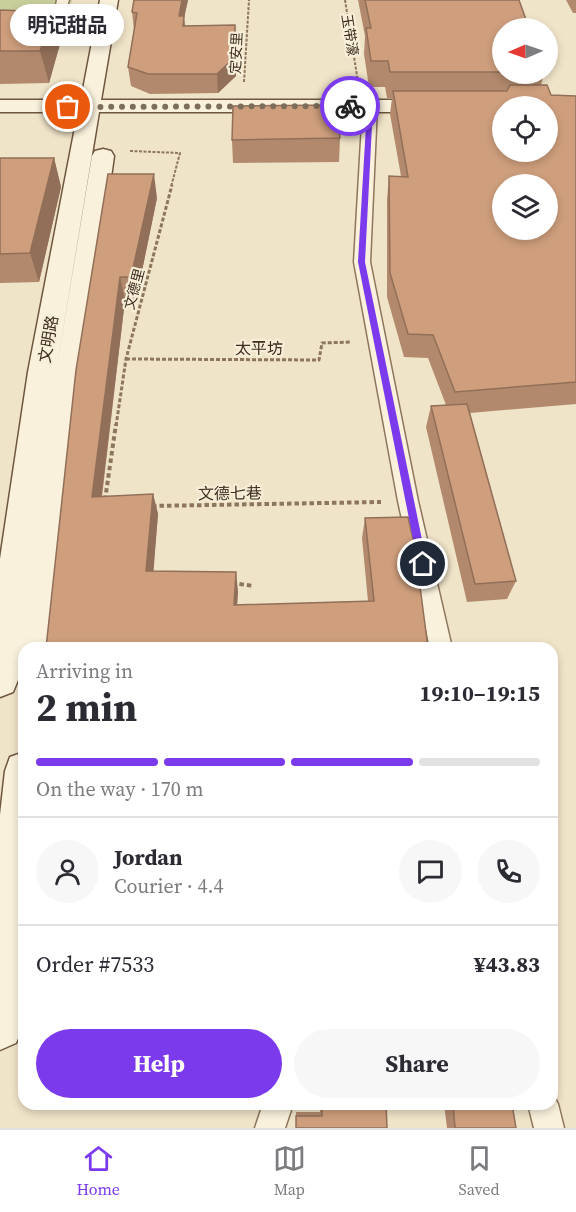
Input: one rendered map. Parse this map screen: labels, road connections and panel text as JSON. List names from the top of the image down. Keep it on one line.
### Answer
{"streets":{"main road":["文明路"],"path":["玉带濠","定安里","文德里","太平坊","文德七巷"]},"crossings":[["文德里","文明路"],["文德里","太平坊"]],"places":["明记甜品"],"north":"left","page":{"bubble":"明记甜品","heading":["2 min","Arriving in","19:10–19:15"],"panel":["Jordan","Courier · 4.4","Order #7533","¥43.83"],"bar":"On the way · 170 m","buttons":["Help","Share"],"tabs":["Home","Map","Saved"]}}
